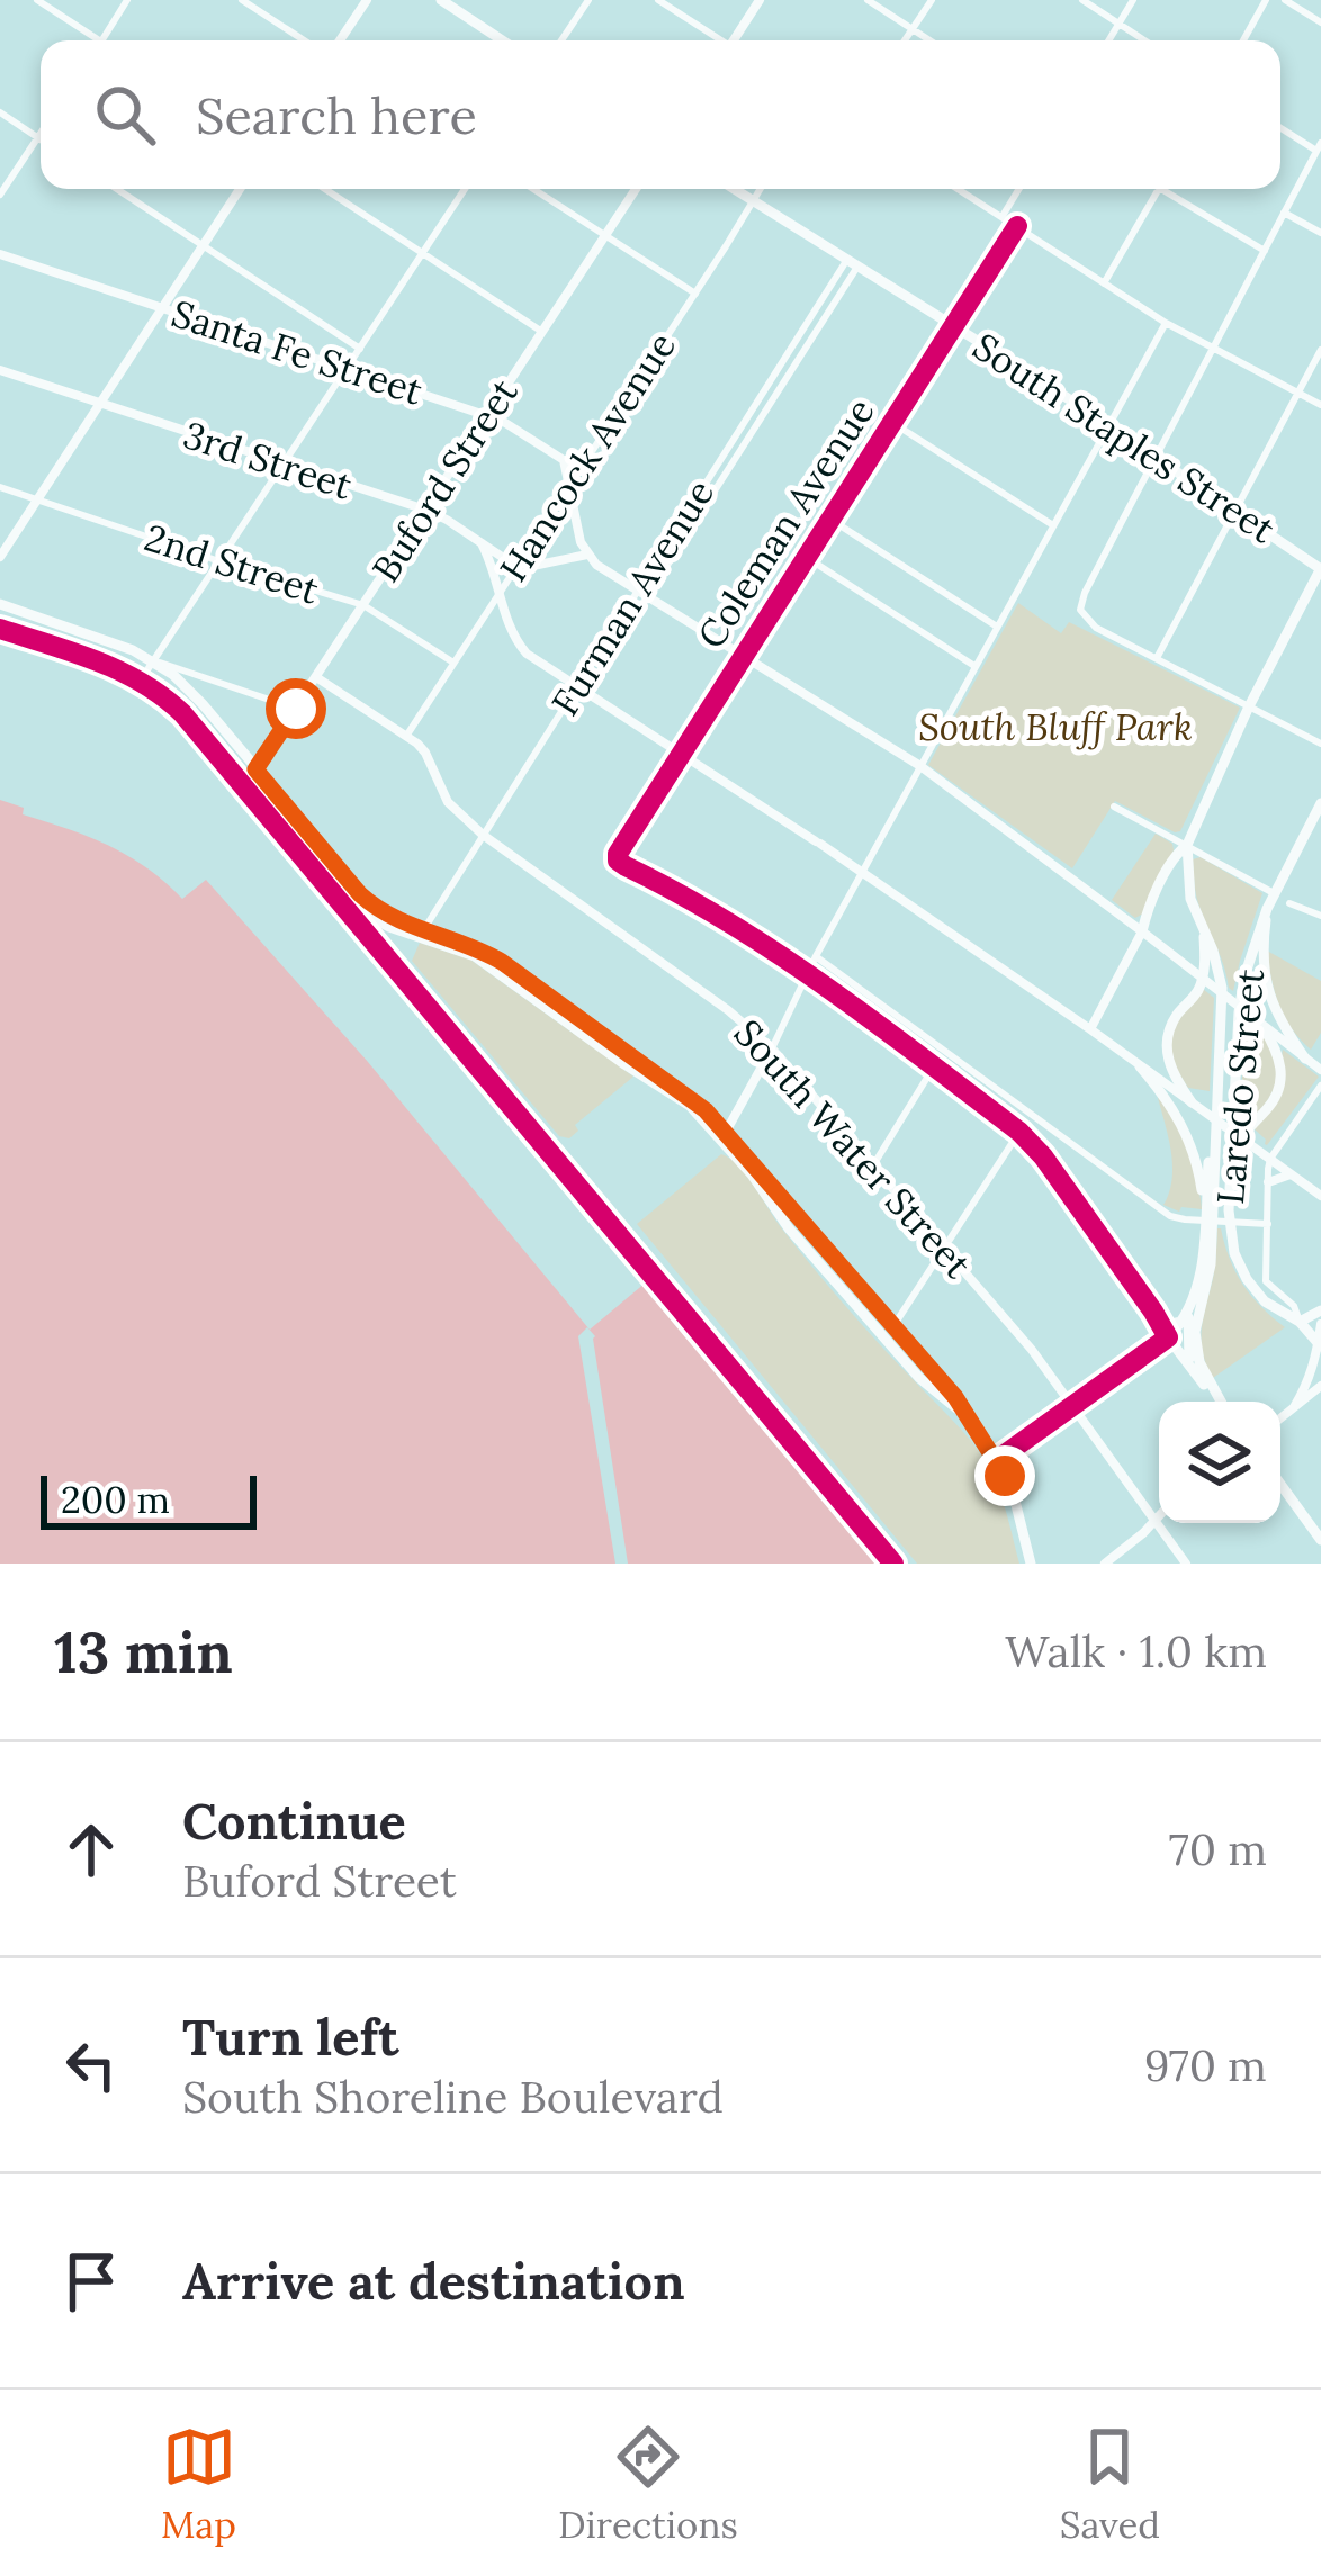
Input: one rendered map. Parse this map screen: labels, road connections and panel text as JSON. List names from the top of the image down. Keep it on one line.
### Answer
{"streets":{"main road":["Santa Fe Street","South Staples Street","3rd Street","Buford Street","Laredo Street","South Water Street"],"street":["Hancock Avenue","Coleman Avenue","2nd Street","Furman Avenue"]},"crossings":[["Santa Fe Street","Buford Street"],["South Staples Street","Hancock Avenue"],["South Staples Street","Coleman Avenue"],["South Staples Street","Furman Avenue"],["Hancock Avenue","3rd Street"],["Hancock Avenue","2nd Street"],["Hancock Avenue","South Water Street"],["3rd Street","Buford Street"],["Buford Street","2nd Street"],["Buford Street","South Water Street"],["Furman Avenue","South Water Street"]],"parks":["South Bluff Park"],"scale_bar":"200 m","page":{"search":"Search here","scale":"200 m","heading":["13 min","Walk · 1.0 km"],"list":[["Continue","Buford Street","70 m"],["Turn left","South Shoreline Boulevard","970 m"],"Arrive at destination"],"nav":["Map","Directions","Saved"]}}
